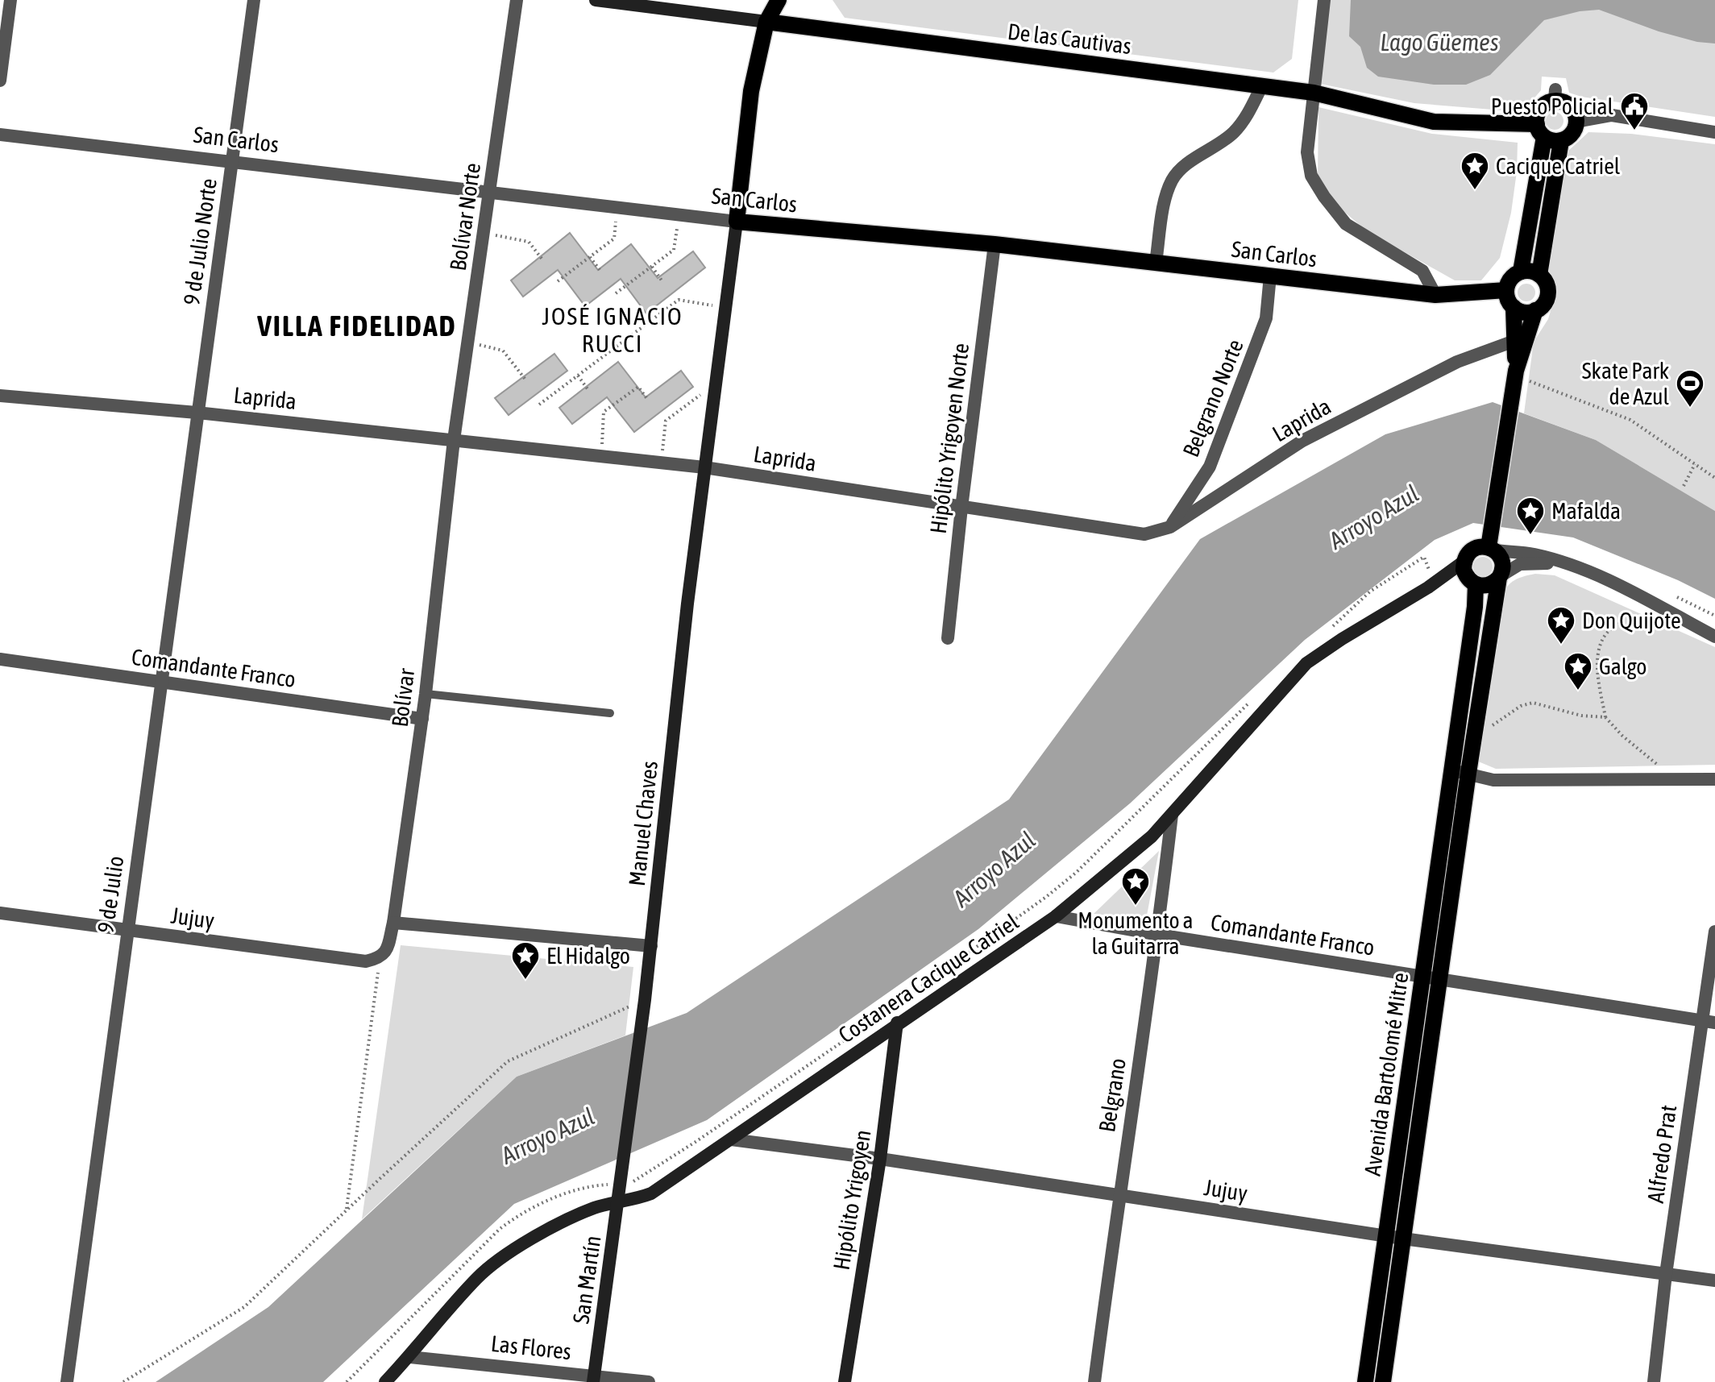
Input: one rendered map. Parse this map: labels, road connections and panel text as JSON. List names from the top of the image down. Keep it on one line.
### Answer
{"streets":{"main road":["De las Cautivas","San Carlos","Manuel Chaves","Costanera Cacique Catriel","Avenida Bartolomé Mitre","Hipólito Yrigoyen","San Martín"],"street":["Bolívar Norte","9 de Julio Norte","Laprida","Belgrano Norte","Hipólito Yrigoyen Norte","Comandante Franco","Bolívar","9 de Julio","Jujuy","Belgrano","Alfredo Prat","Las Flores"]},"crossings":[["San Carlos","Bolívar Norte"],["San Carlos","9 de Julio Norte"],["San Carlos","Belgrano Norte"],["San Carlos","Hipólito Yrigoyen Norte"],["San Carlos","Manuel Chaves"],["Bolívar Norte","Laprida"],["Bolívar Norte","Bolívar"],["9 de Julio Norte","Laprida"],["9 de Julio Norte","9 de Julio"],["Laprida","Belgrano Norte"],["Laprida","Hipólito Yrigoyen Norte"],["Laprida","Bolívar"],["Laprida","Manuel Chaves"],["Laprida","9 de Julio"],["Comandante Franco","Bolívar"],["Comandante Franco","9 de Julio"],["Comandante Franco","Costanera Cacique Catriel"],["Comandante Franco","Avenida Bartolomé Mitre"],["Comandante Franco","Belgrano"],["Comandante Franco","Alfredo Prat"],["Bolívar","Jujuy"],["Manuel Chaves","San Martín"],["9 de Julio","Jujuy"],["Jujuy","Costanera Cacique Catriel"],["Jujuy","Avenida Bartolomé Mitre"],["Jujuy","Belgrano"],["Jujuy","Alfredo Prat"],["Jujuy","Hipólito Yrigoyen"],["Costanera Cacique Catriel","Avenida Bartolomé Mitre"],["Costanera Cacique Catriel","Belgrano"],["Costanera Cacique Catriel","Hipólito Yrigoyen"],["Costanera Cacique Catriel","San Martín"],["Costanera Cacique Catriel","Las Flores"],["San Martín","Las Flores"]],"districts":["JOSÉ IGNACIO RUCCI","VILLA FIDELIDAD"],"water":["Lago Güemes","Arroyo Azul"],"places":{"public building":["Puesto Policial"],"place":["Cacique Catriel","Mafalda","Don Quijote","Galgo","Monumento a la Guitarra","El Hidalgo"],"sports":["Skate Park de Azul"]}}
